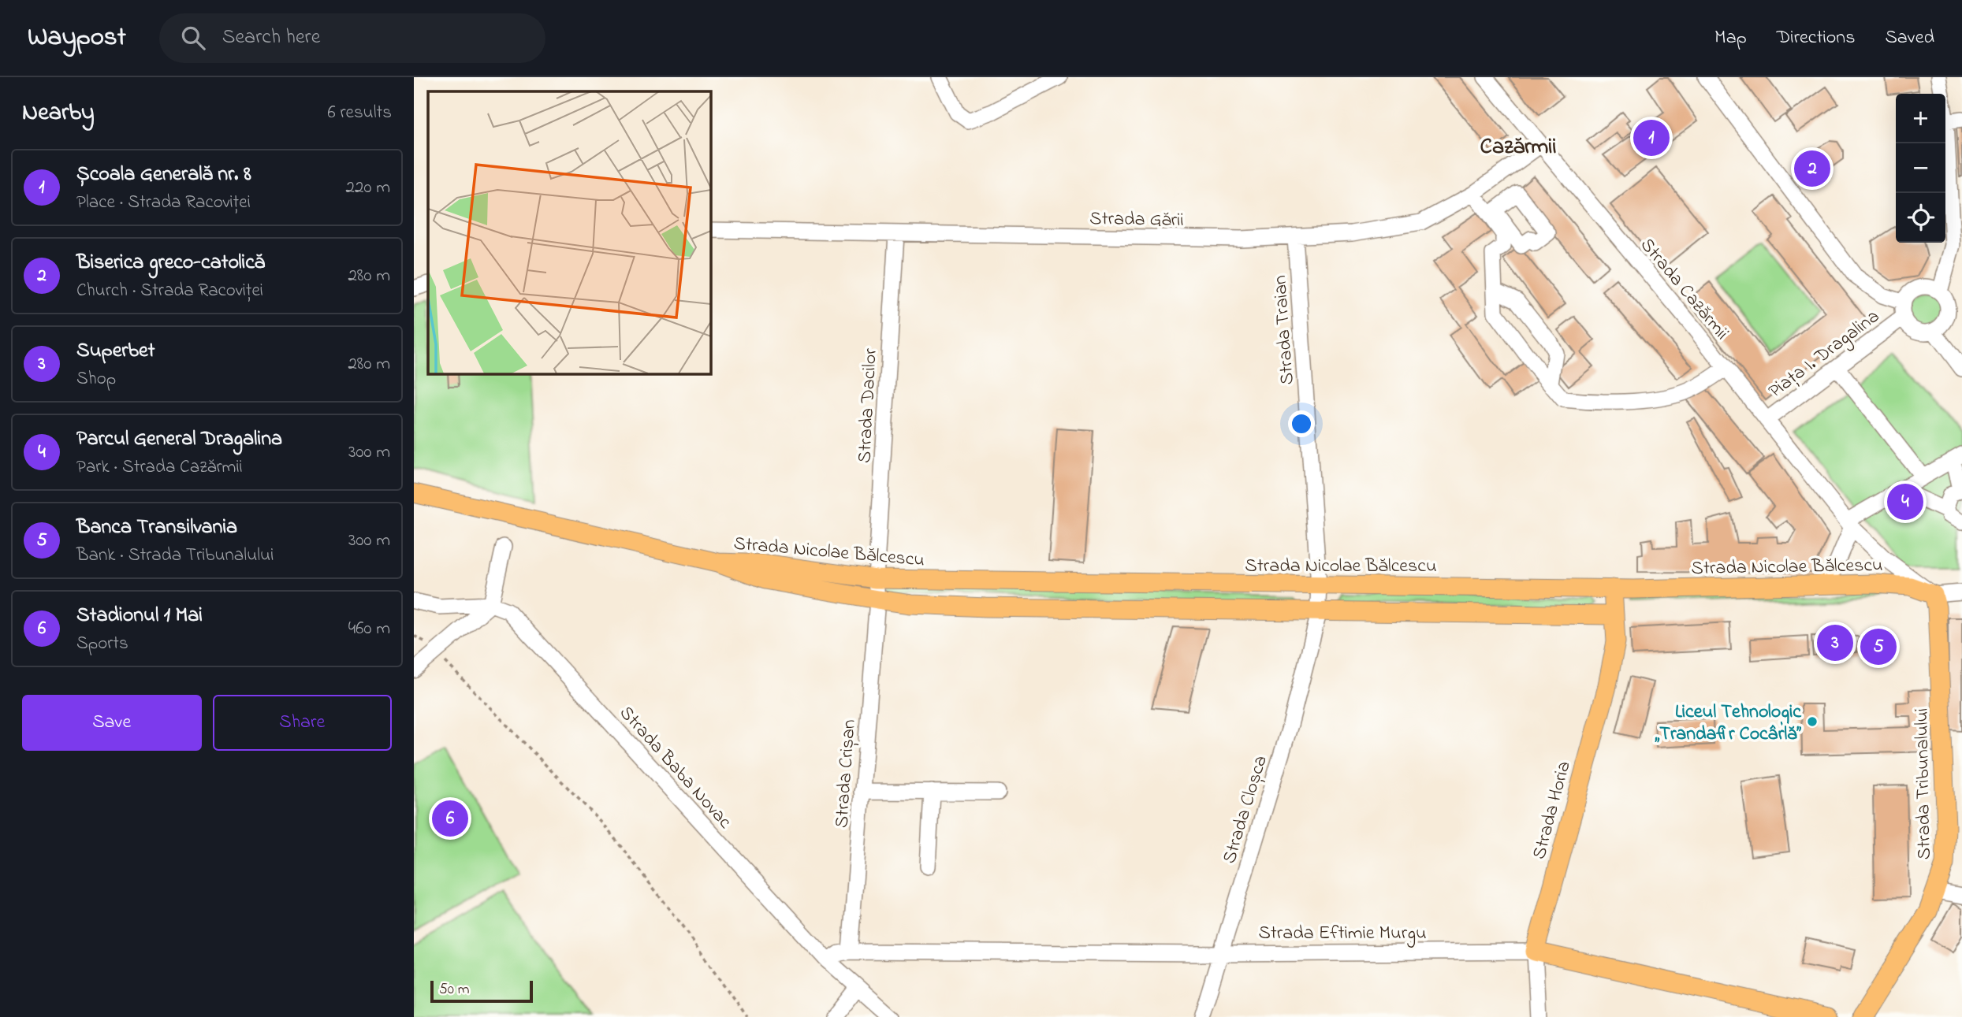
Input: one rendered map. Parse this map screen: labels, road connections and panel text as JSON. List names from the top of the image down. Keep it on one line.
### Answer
{"streets":{"main road":["Strada Nicolae Bălcescu","Strada Tribunalului","Strada Horia","Strada Eftimie Murgu"],"street":["Strada Gării","Strada Cazărmii","Strada Traian","Piața I. Dragalina","Strada Dacilor","Strada Baba Novac","Strada Crișan","Strada Cloșca"]},"crossings":[["Strada Gării","Strada Cazărmii"],["Strada Gării","Strada Traian"],["Strada Gării","Strada Dacilor"],["Strada Cazărmii","Piața I. Dragalina"],["Strada Cazărmii","Strada Nicolae Bălcescu"],["Strada Cazărmii","Strada Tribunalului"],["Strada Traian","Strada Nicolae Bălcescu"],["Strada Traian","Strada Cloșca"],["Strada Dacilor","Strada Nicolae Bălcescu"],["Strada Dacilor","Strada Crișan"],["Strada Nicolae Bălcescu","Strada Crișan"],["Strada Nicolae Bălcescu","Strada Tribunalului"],["Strada Nicolae Bălcescu","Strada Cloșca"],["Strada Nicolae Bălcescu","Strada Horia"],["Strada Crișan","Strada Eftimie Murgu"],["Strada Cloșca","Strada Eftimie Murgu"],["Strada Horia","Strada Eftimie Murgu"]],"districts":["Cazărmii"],"places":["Liceul Tehnologic „Trandafir Cocârlă”"],"scale_bar":"50 m","page":{"header":"Waypost","search":"Search here","nav":["Map","Directions","Saved"],"heading":["Nearby","6 results"],"map_buttons":["+","−"],"pins":["1","2","4","3","5","6"],"list":[{"mark":"1","name":"Școala Generală nr. 8","note":"Place · Strada Racoviței","value":"220 m"},{"mark":"2","name":"Biserica greco-catolică","note":"Church · Strada Racoviței","value":"280 m"},{"mark":"3","name":"Superbet","note":"Shop","value":"280 m"},{"mark":"4","name":"Parcul General Dragalina","note":"Park · Strada Cazărmii","value":"300 m"},{"mark":"5","name":"Banca Transilvania","note":"Bank · Strada Tribunalului","value":"300 m"},{"mark":"6","name":"Stadionul 1 Mai","note":"Sports","value":"460 m"}],"buttons":["Save","Share"],"scale":"50 m"}}
